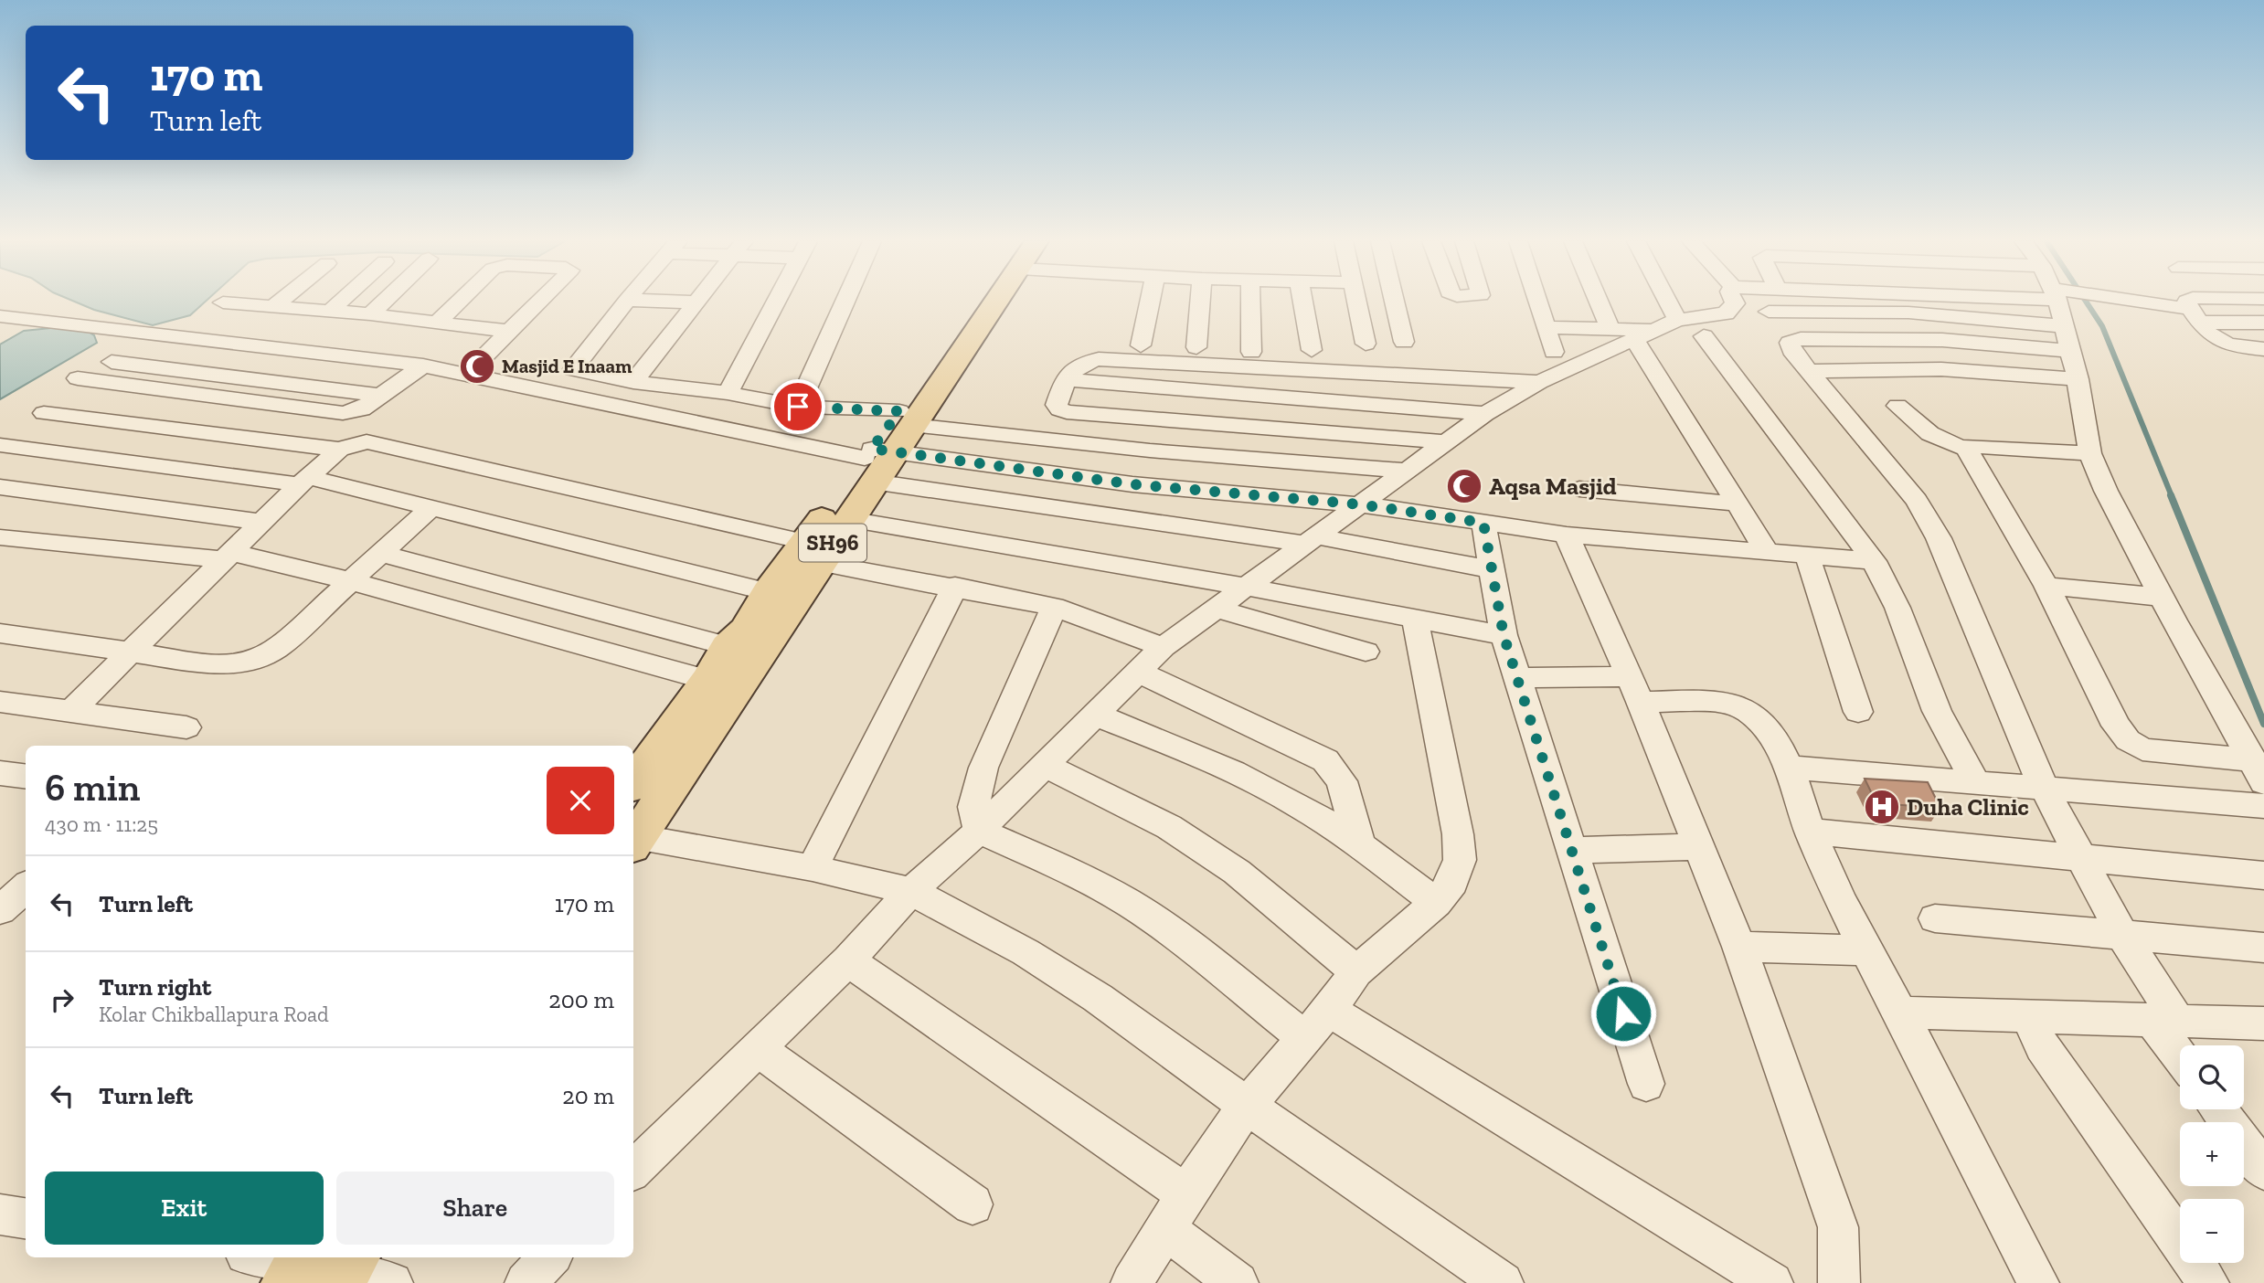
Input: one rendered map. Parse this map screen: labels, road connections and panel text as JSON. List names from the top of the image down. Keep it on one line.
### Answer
{"streets":{"main road":["SH96"]},"places":{"mosque":["Masjid E Inaam","Aqsa Masjid"],"hospital":["Duha Clinic"]},"page":{"turn":["170 m","Turn left"],"heading":["6 min","430 m · 11:25"],"list":[{"name":"Turn left","value":"170 m"},{"name":"Turn right","note":"Kolar Chikballapura Road","value":"200 m"},{"name":"Turn left","value":"20 m"}],"map_buttons":["+","−"],"buttons":["Exit","Share"]}}
